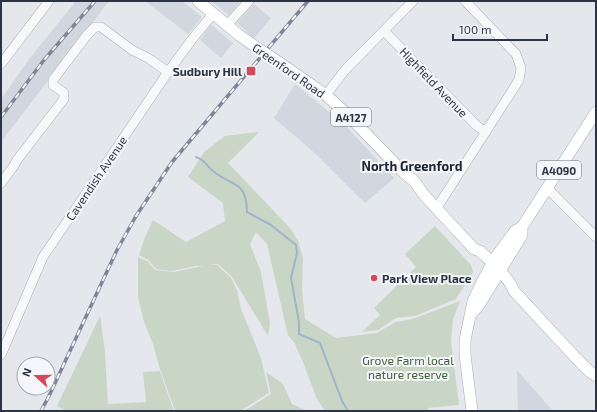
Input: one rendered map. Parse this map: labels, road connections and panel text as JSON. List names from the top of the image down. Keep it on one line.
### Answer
{"streets":{"main road":["Greenford Road","A4127","A4090"],"street":["Highfield Avenue","Cavendish Avenue"]},"crossings":[["Greenford Road","A4090"],["Greenford Road","Cavendish Avenue"]],"districts":["North Greenford"],"parks":["Grove Farm local nature reserve"],"places":{"transit":["Sudbury Hill"],"other":["Park View Place"]},"scale_bar":"100 m","north":"left"}
